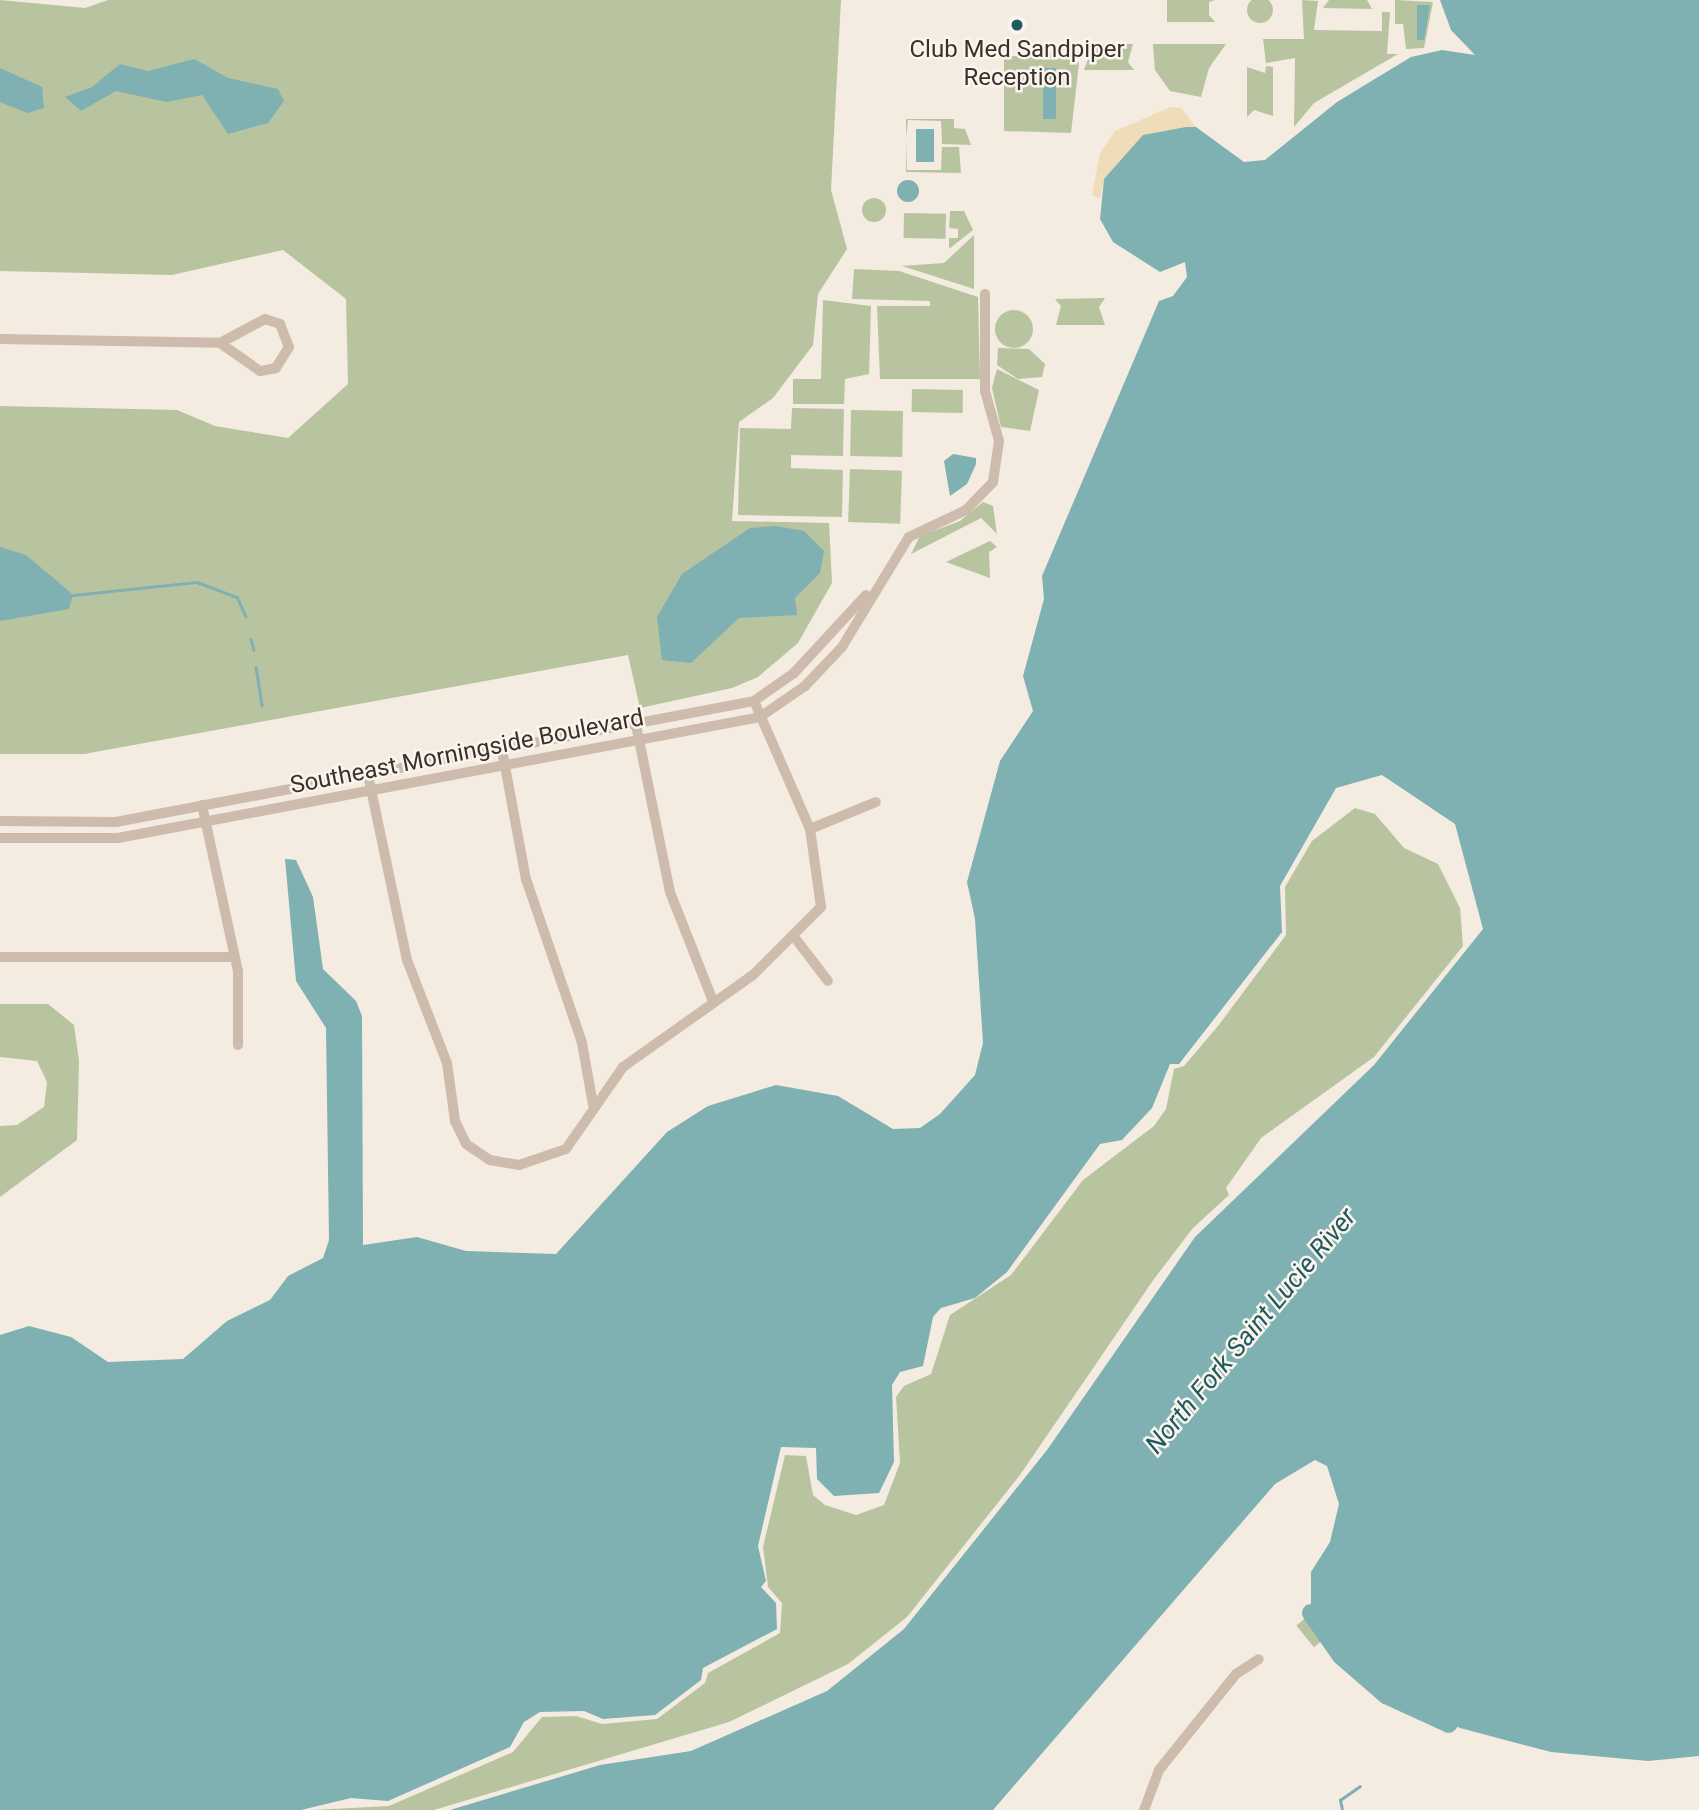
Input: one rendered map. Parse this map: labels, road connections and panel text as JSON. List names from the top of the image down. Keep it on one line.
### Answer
{"streets":{"street":["Southeast Morningside Boulevard"]},"water":["North Fork Saint Lucie River"],"places":["Club Med Sandpiper Reception"]}
